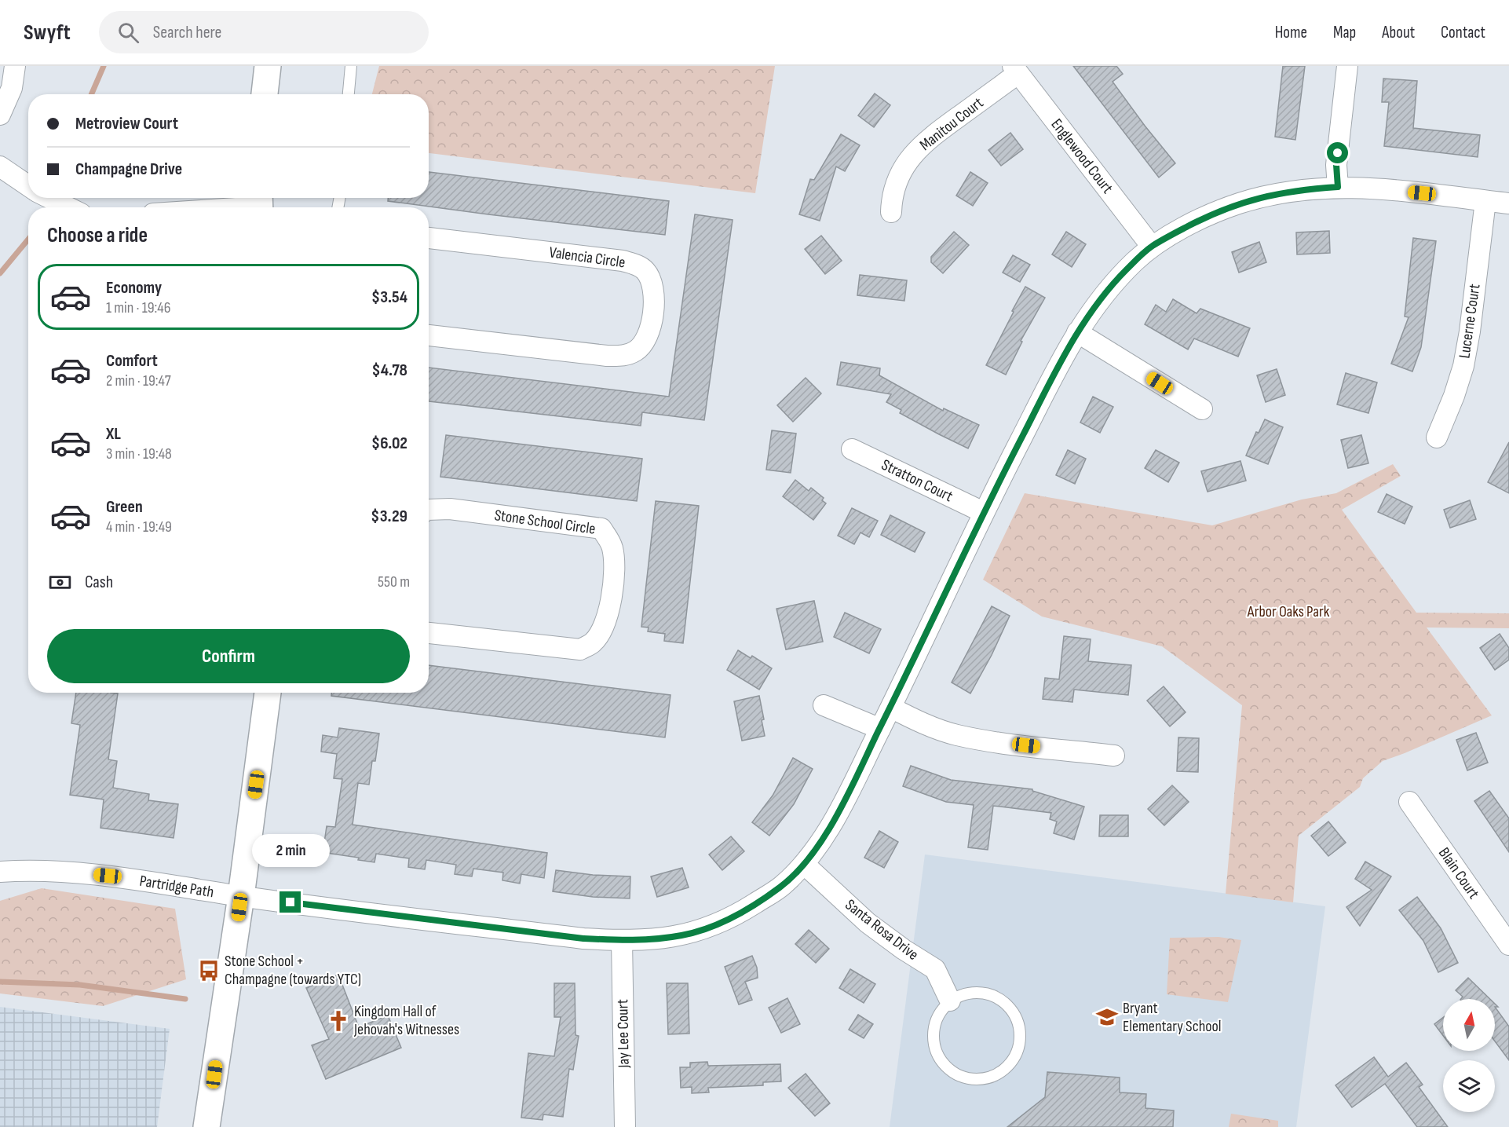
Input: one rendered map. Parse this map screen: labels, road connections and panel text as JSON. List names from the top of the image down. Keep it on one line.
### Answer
{"streets":{"street":["Manitou Court","Englewood Court","Valencia Circle","Lucerne Court","Stratton Court","Stone School Circle","Blain Court","Partridge Path","Santa Rosa Drive","Jay Lee Court"]},"crossings":[["Manitou Court","Englewood Court"],["Englewood Court","Partridge Path"],["Lucerne Court","Partridge Path"],["Stratton Court","Partridge Path"],["Partridge Path","Santa Rosa Drive"],["Partridge Path","Jay Lee Court"]],"parks":["Arbor Oaks Park"],"places":{"bus stop":["Stone School + Champagne (towards YTC)"],"school or university":["Bryant Elementary School"],"church":["Kingdom Hall of Jehovah's Witnesses"]},"north":"top","page":{"header":"Swyft","search":"Search here","nav":["Home","Map","About","Contact"],"banner":["Metroview Court","Champagne Drive"],"heading":"Choose a ride","list":[{"name":"Economy","note":"1 min · 19:46","value":"$3.54"},{"name":"Comfort","note":"2 min · 19:47","value":"$4.78"},{"name":"XL","note":"3 min · 19:48","value":"$6.02"},{"name":"Green","note":"4 min · 19:49","value":"$3.29"}],"pay":["Cash","550 m"],"buttons":"Confirm","bubble":"2 min"}}
